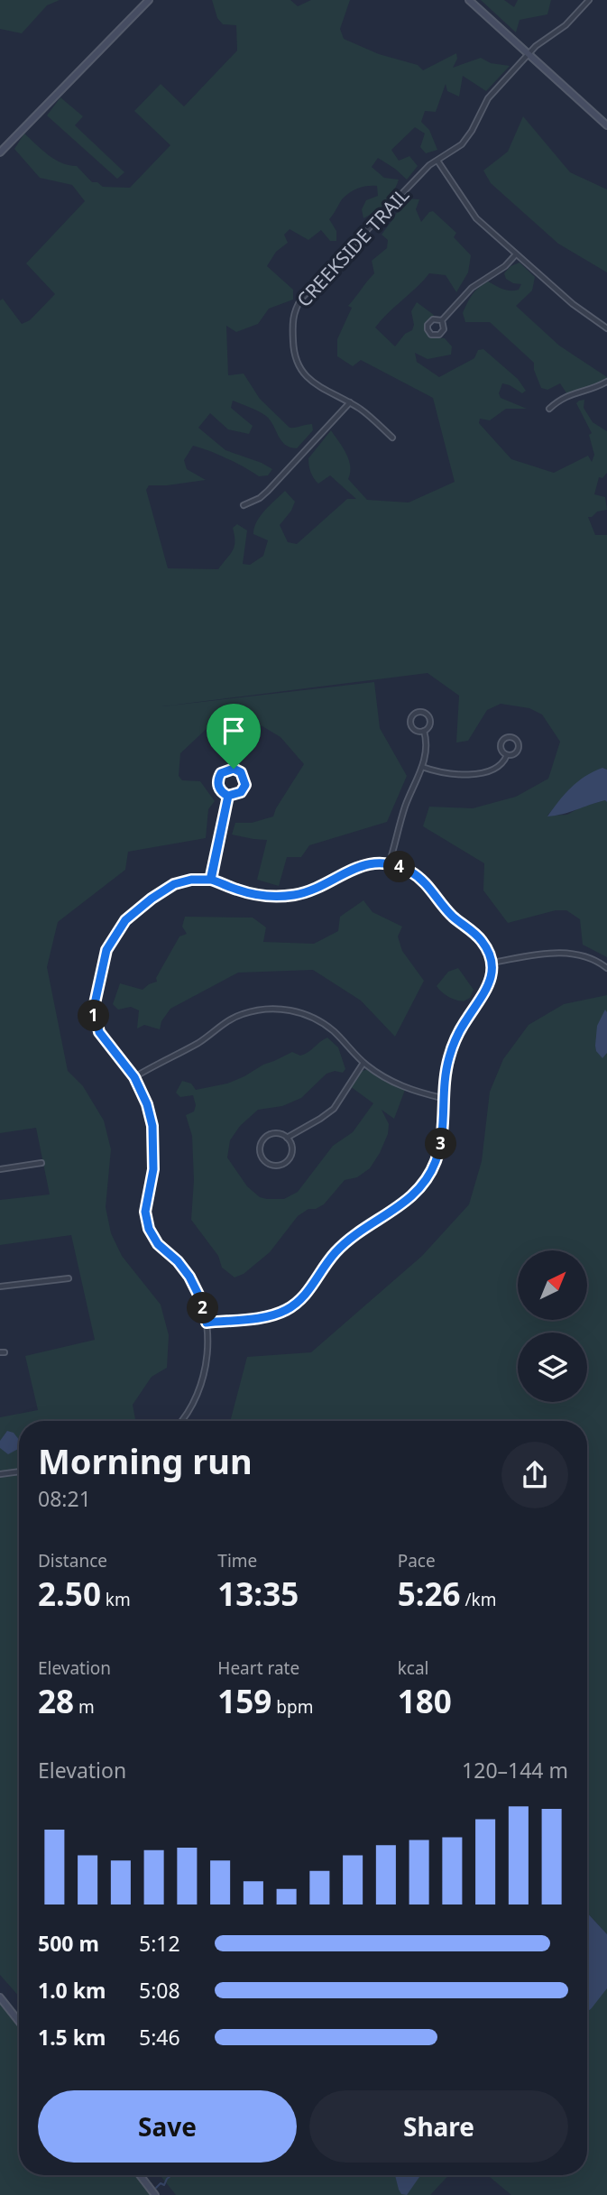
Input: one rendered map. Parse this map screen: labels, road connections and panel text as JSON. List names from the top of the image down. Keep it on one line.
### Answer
{"streets":{"street":["CREEKSIDE TRAIL"]},"north":"top right","page":{"pins":["4","1","3","2"],"heading":["Morning run","08:21"],"stats":[["Distance","2.50 km"],["Time","13:35"],["Pace","5:26 /km"],["Elevation","28 m"],["Heart rate","159 bpm"],["kcal","180"]],"chart":["Elevation","120–144 m"],"list":[{"name":"500 m","note":"5:12"},{"name":"1.0 km","note":"5:08"},{"name":"1.5 km","note":"5:46"}],"buttons":["Save","Share"]}}
